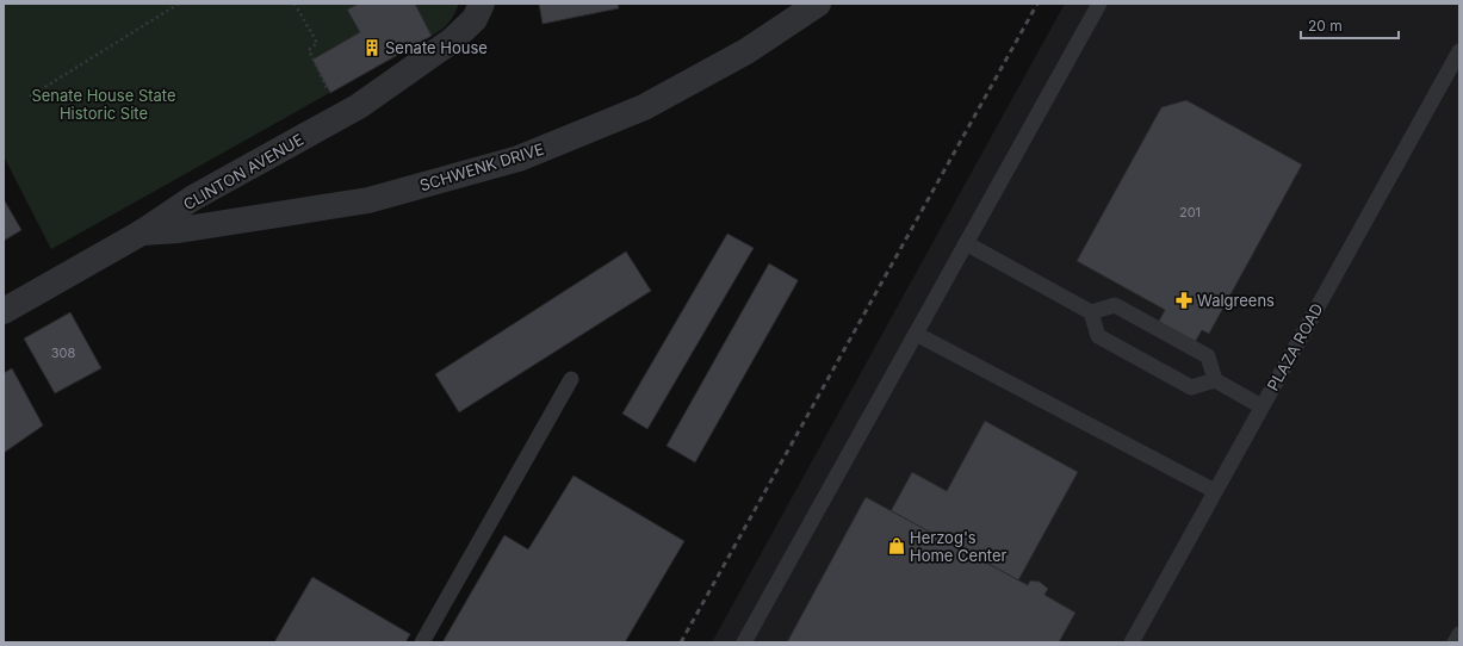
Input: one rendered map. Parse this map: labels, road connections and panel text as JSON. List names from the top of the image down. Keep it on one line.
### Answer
{"streets":{"street":["SCHWENK DRIVE","CLINTON AVENUE"],"lane":["PLAZA ROAD"]},"crossings":[["SCHWENK DRIVE","CLINTON AVENUE"]],"parks":["Senate House State Historic Site"],"places":{"building":["Senate House"],"pharmacy":["Walgreens"],"shop":["Herzog's Home Center"]},"house_numbers":["201","308"],"scale_bar":"20 m"}
